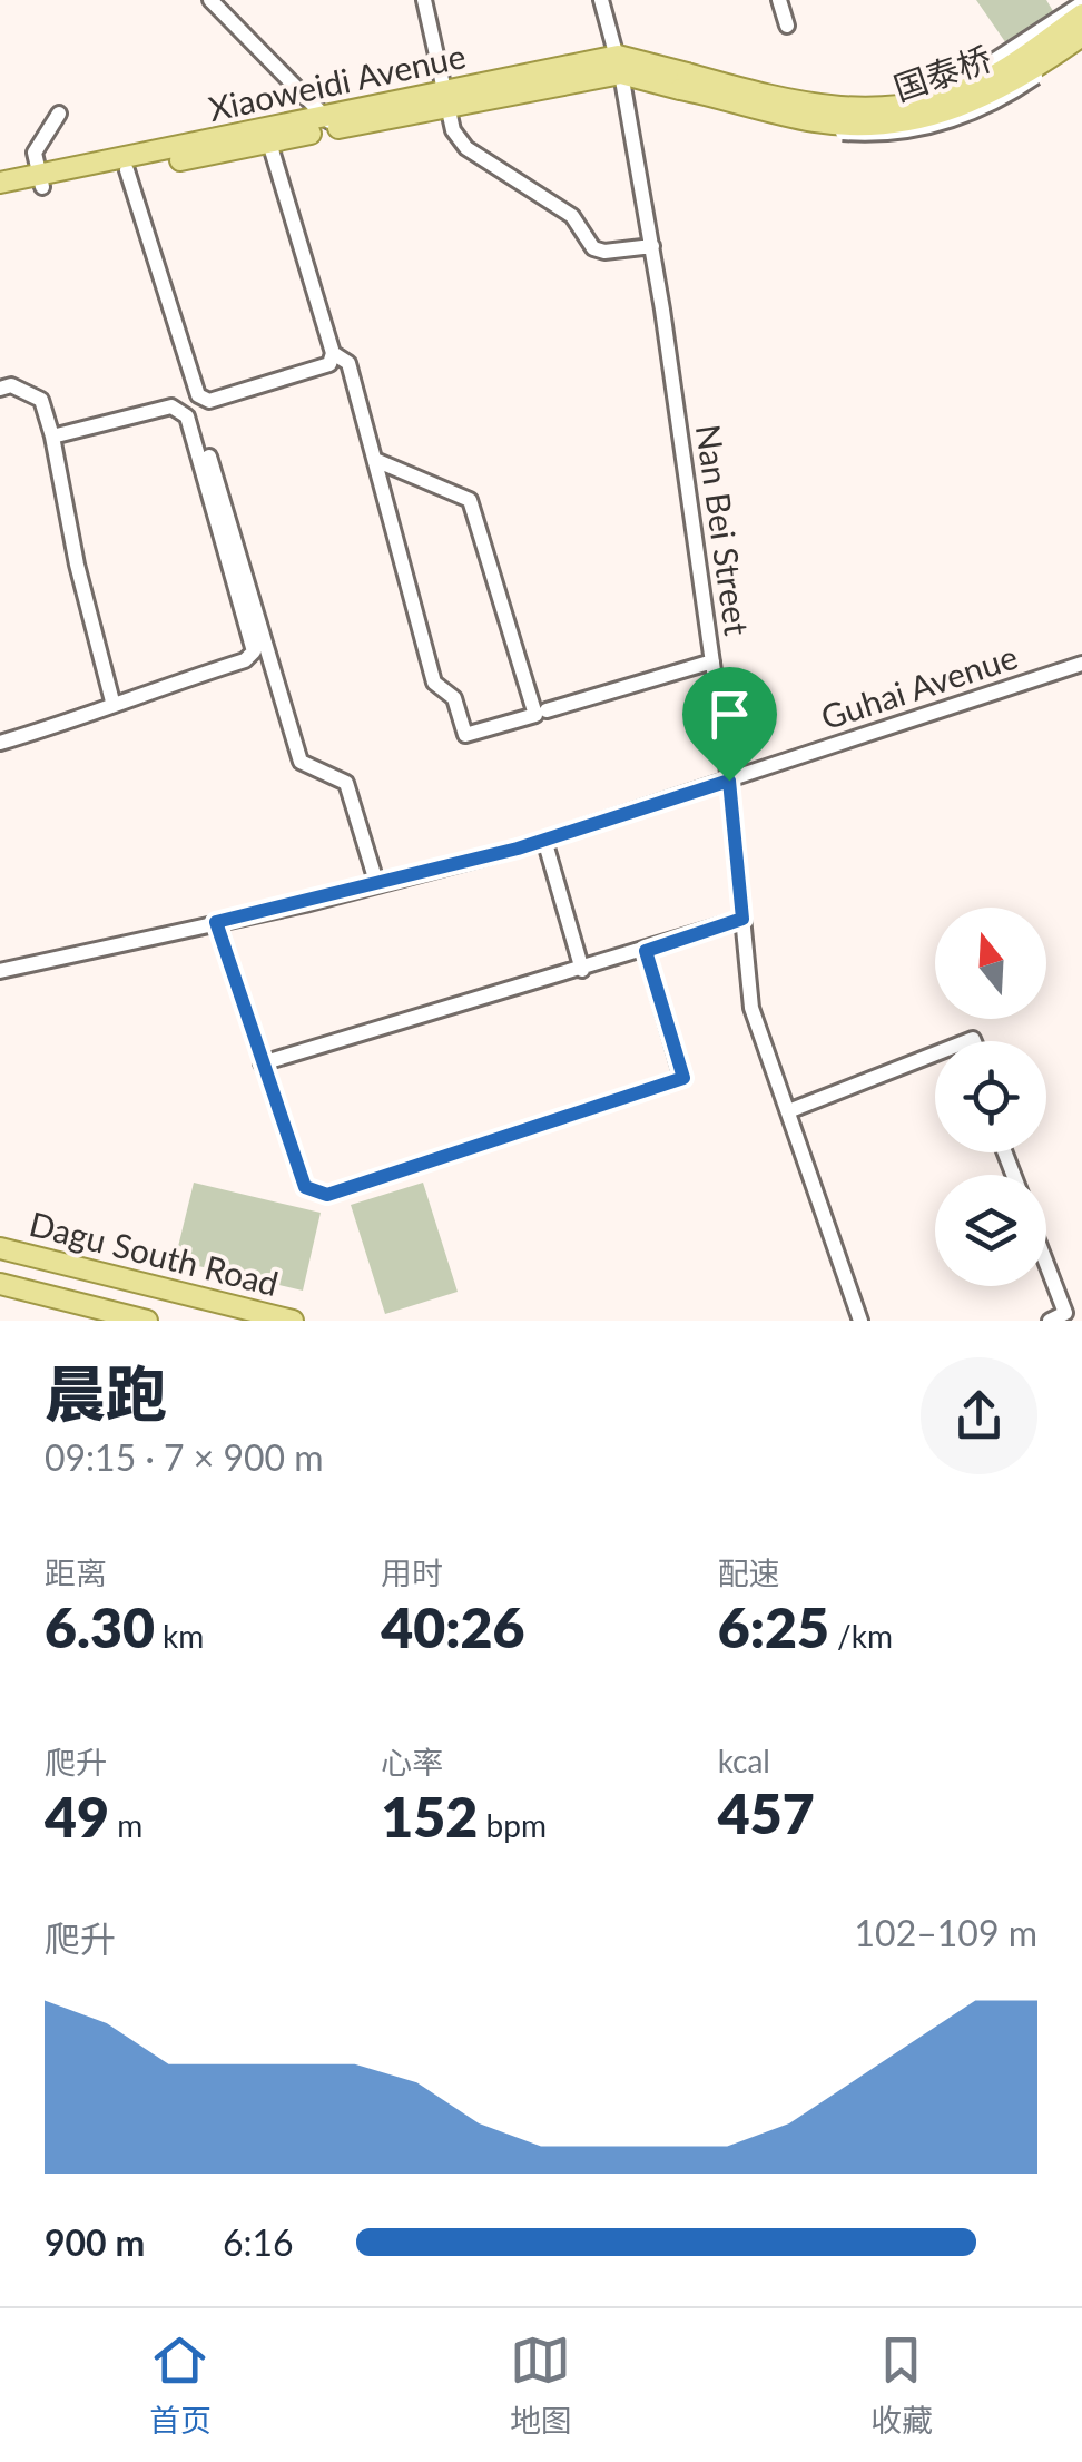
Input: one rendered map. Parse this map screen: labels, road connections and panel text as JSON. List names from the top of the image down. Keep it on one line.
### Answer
{"streets":{"main road":["国泰桥","Xiaoweidi Avenue","Dagu South Road"],"street":["Nan Bei Street","Guhai Avenue"]},"crossings":[["国泰桥","Xiaoweidi Avenue"],["Xiaoweidi Avenue","Nan Bei Street"],["Nan Bei Street","Guhai Avenue"]],"north":"top","page":{"heading":["晨跑","09:15 · 7 × 900 m"],"stats":[["距离","6.30 km"],["用时","40:26"],["配速","6:25 /km"],["爬升","49 m"],["心率","152 bpm"],["kcal","457"]],"chart":["爬升","102–109 m"],"list":[{"name":"900 m","note":"6:16"}],"tabs":["首页","地图","收藏"]}}
